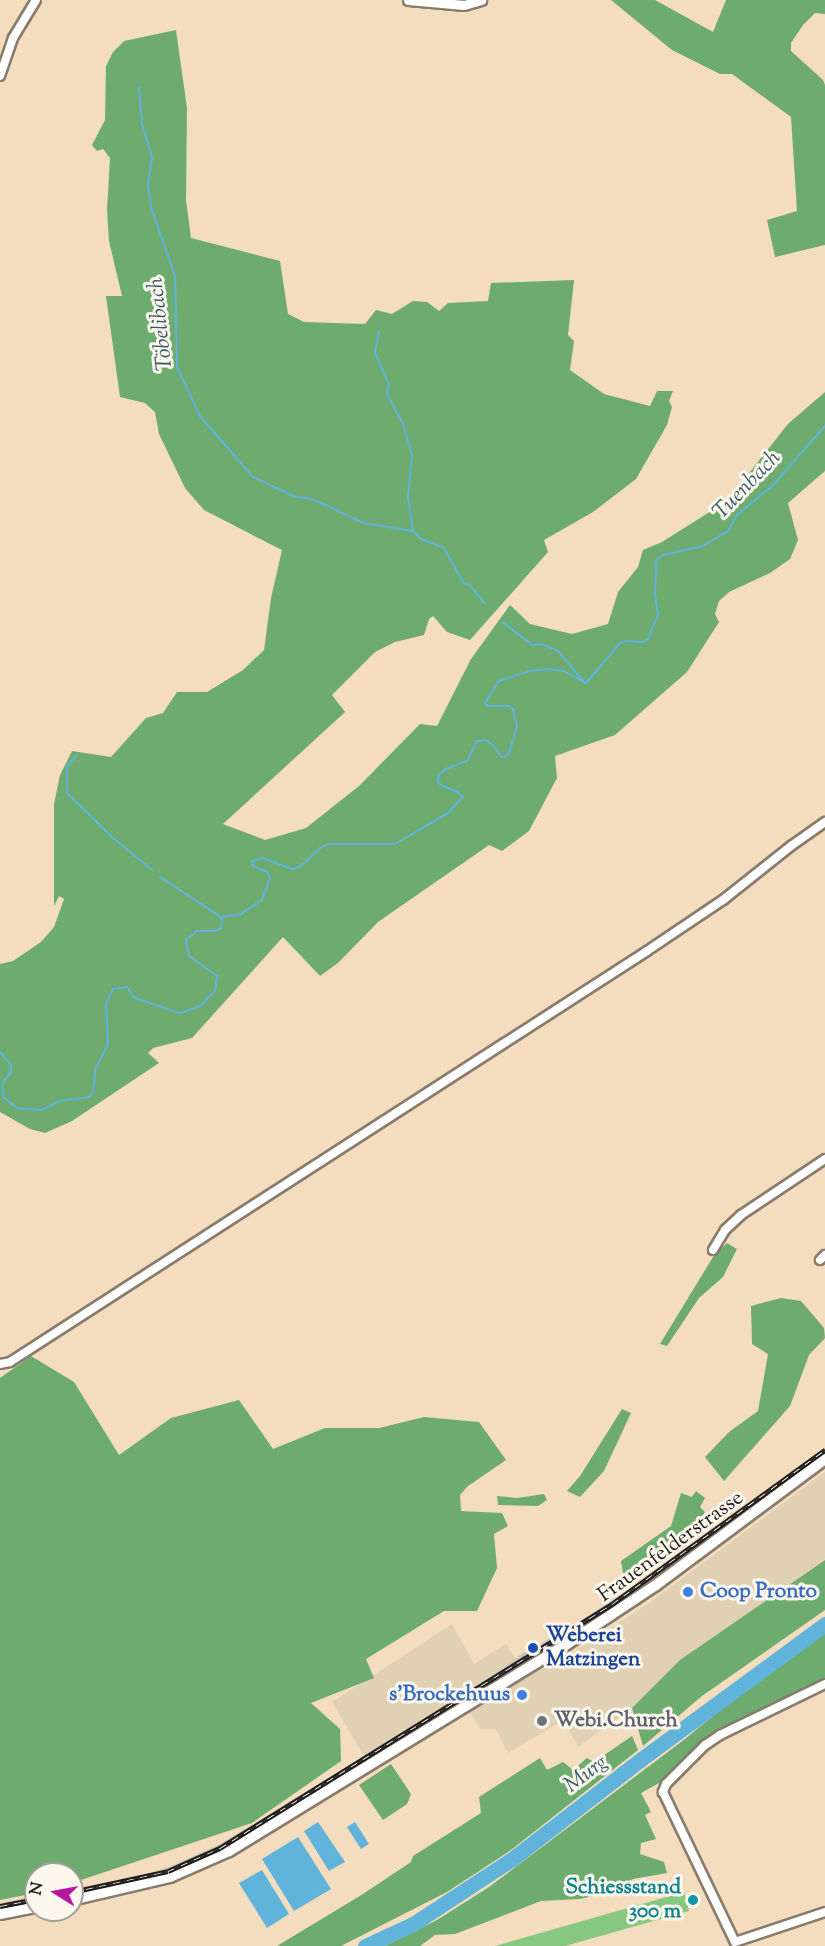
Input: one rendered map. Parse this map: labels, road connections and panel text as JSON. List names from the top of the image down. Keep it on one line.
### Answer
{"streets":{"main road":["Frauenfelderstrasse"]},"water":["Töbelibach","Tuenbach","Murg"],"places":["Coop Pronto","Weberei Matzingen","s'Brockehuus","Webi.Church","Schiessstand 300 m"],"north":"left"}
